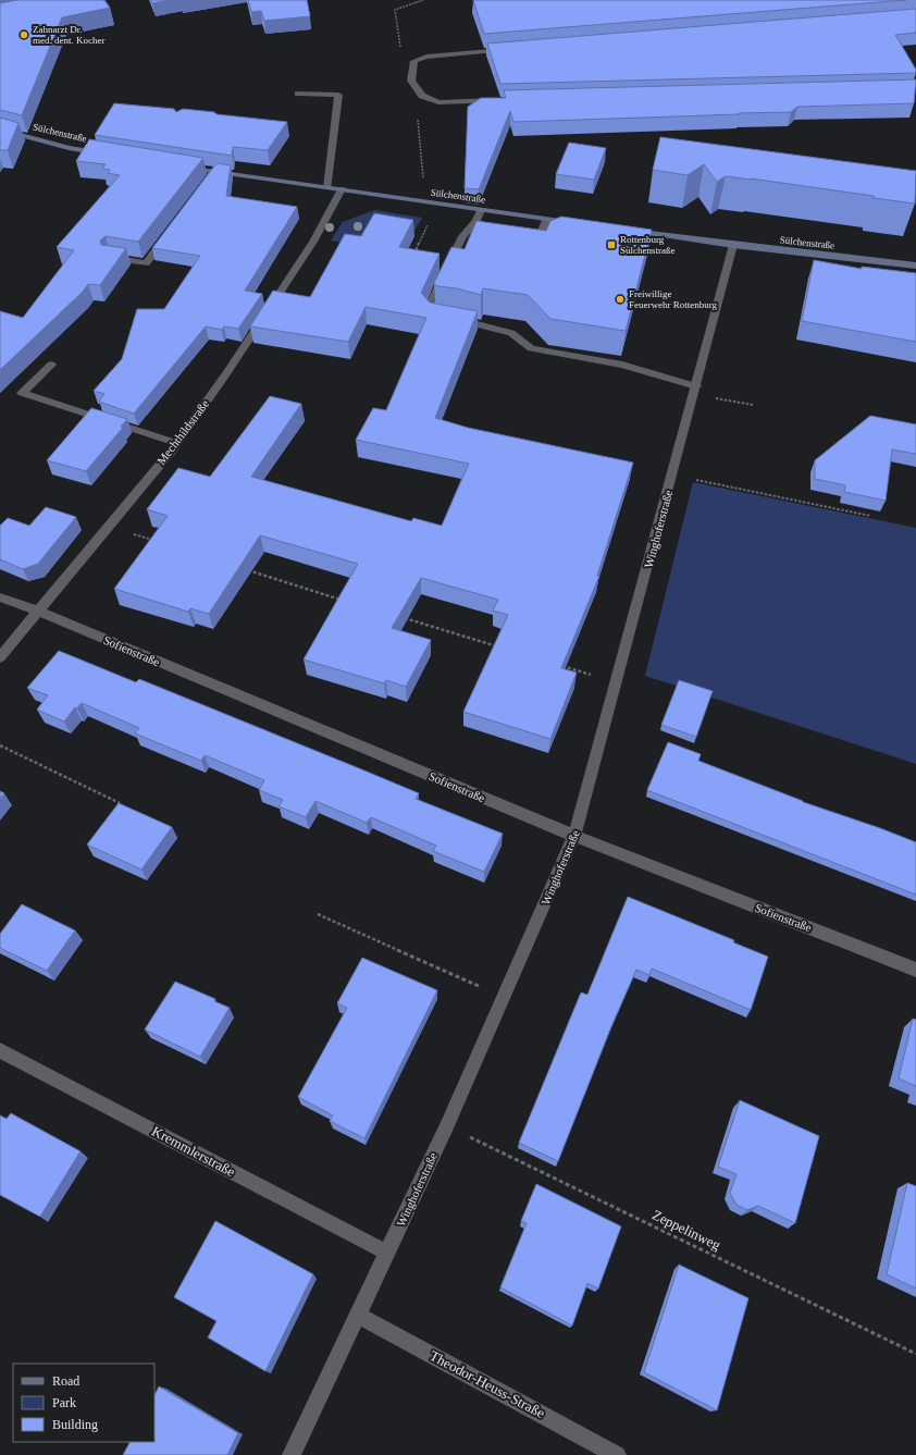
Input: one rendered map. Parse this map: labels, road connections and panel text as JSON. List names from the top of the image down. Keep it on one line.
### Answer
{"streets":{"main road":["Sülchenstraße"],"street":["Mechthildstraße","Winghoferstraße","Sofienstraße","Kremmlerstraße","Theodor-Heuss-Straße"],"path":["Zeppelinweg"]},"crossings":[["Sülchenstraße","Mechthildstraße"],["Sülchenstraße","Winghoferstraße"],["Mechthildstraße","Sofienstraße"],["Winghoferstraße","Sofienstraße"],["Winghoferstraße","Kremmlerstraße"],["Winghoferstraße","Zeppelinweg"],["Winghoferstraße","Theodor-Heuss-Straße"]],"places":{"other":["Zahnarzt Dr. med. dent. Kocher","Freiwillige Feuerwehr Rottenburg"],"transit":["Rottenburg Sülchenstraße"]},"legend":["Road","Park","Building"]}
